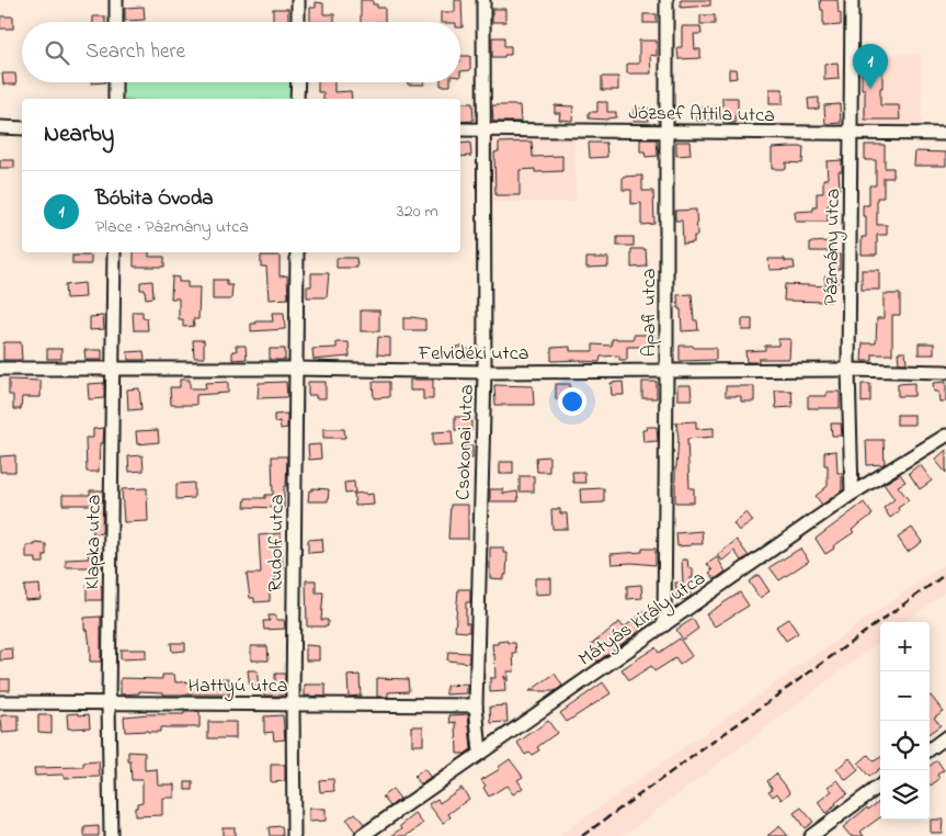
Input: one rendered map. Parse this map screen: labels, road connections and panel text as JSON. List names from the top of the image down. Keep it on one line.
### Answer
{"streets":{"street":["József Attila utca","Pázmány utca","Apafi utca","Felvidéki utca","Csokonai utca","Klapka utca","Rudolf utca","Mátyás király utca","Hattyú utca"]},"crossings":[["József Attila utca","Pázmány utca"],["József Attila utca","Apafi utca"],["József Attila utca","Csokonai utca"],["Pázmány utca","Felvidéki utca"],["Pázmány utca","Mátyás király utca"],["Apafi utca","Felvidéki utca"],["Apafi utca","Mátyás király utca"],["Felvidéki utca","Csokonai utca"],["Felvidéki utca","Klapka utca"],["Felvidéki utca","Rudolf utca"],["Csokonai utca","Mátyás király utca"],["Csokonai utca","Hattyú utca"],["Klapka utca","Hattyú utca"],["Rudolf utca","Hattyú utca"]],"page":{"search":"Search here","pins":"1","heading":"Nearby","list":[{"mark":"1","name":"Bóbita Óvoda","note":"Place · Pázmány utca","value":"320 m"}],"map_buttons":["+","−"]}}
